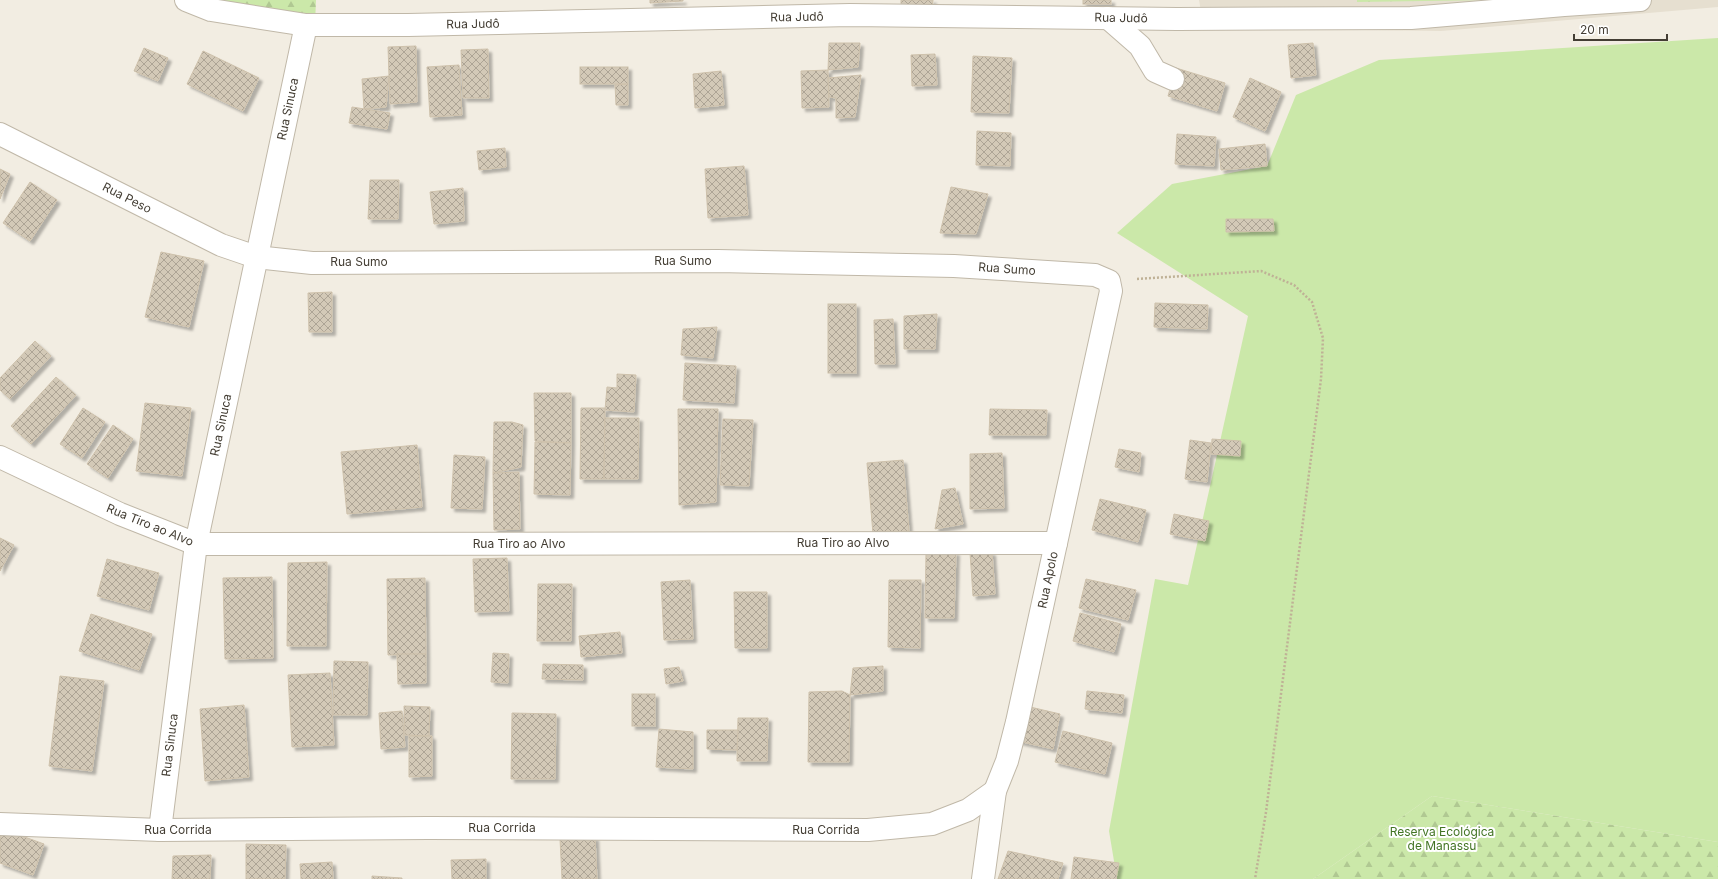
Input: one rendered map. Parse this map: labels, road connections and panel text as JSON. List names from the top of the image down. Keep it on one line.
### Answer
{"streets":{"street":["Rua Judô","Rua Sinuca","Rua Peso","Rua Sumo","Rua Tiro ao Alvo","Rua Apolo","Rua Corrida"]},"crossings":[["Rua Judô","Rua Sinuca"],["Rua Sinuca","Rua Peso"],["Rua Sinuca","Rua Sumo"],["Rua Sinuca","Rua Tiro ao Alvo"],["Rua Sinuca","Rua Corrida"],["Rua Peso","Rua Sumo"],["Rua Sumo","Rua Apolo"],["Rua Tiro ao Alvo","Rua Apolo"],["Rua Apolo","Rua Corrida"]],"parks":["Reserva Ecológica de Manassu"],"scale_bar":"20 m"}
